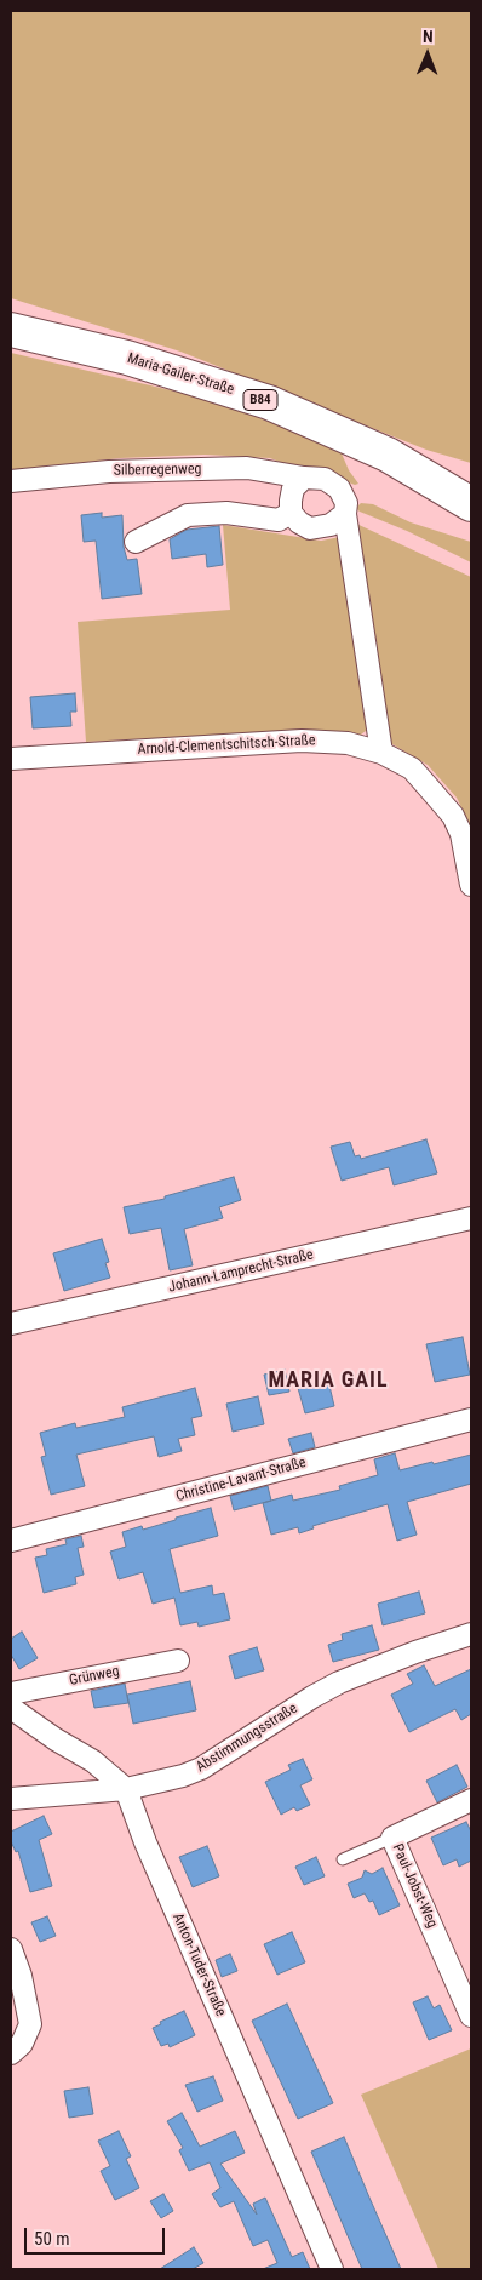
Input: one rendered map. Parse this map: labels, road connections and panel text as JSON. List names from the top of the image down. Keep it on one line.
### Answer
{"streets":{"main road":["Maria-Gailer-Straße","B84"],"street":["Silberregenweg","Arnold-Clementschitsch-Straße","Johann-Lamprecht-Straße","Christine-Lavant-Straße","Grünweg","Abstimmungsstraße","Paul-Jobst-Weg","Anton-Tuder-Straße"]},"crossings":[["Silberregenweg","Arnold-Clementschitsch-Straße"],["Abstimmungsstraße","Anton-Tuder-Straße"]],"districts":["MARIA GAIL"],"scale_bar":"50 m","north":"top"}
